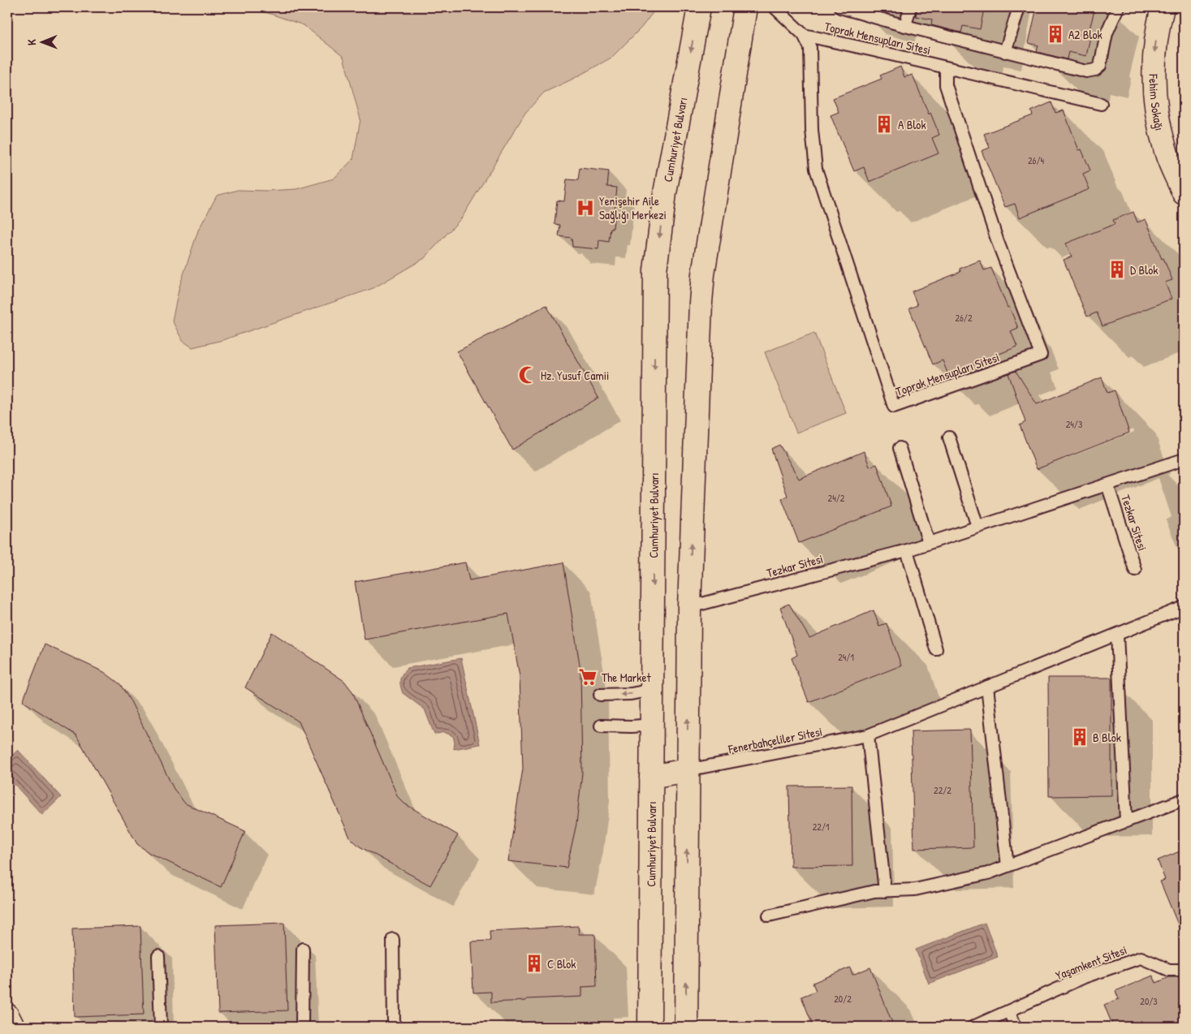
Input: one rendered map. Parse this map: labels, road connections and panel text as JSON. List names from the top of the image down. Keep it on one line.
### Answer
{"streets":{"street":["Fehim Sokağı","Cumhuriyet Bulvarı"],"lane":["Toprak Mensupları Sitesi","Tezkar Sitesi","Fenerbahçeliler Sitesi","Yaşamkent Sitesi"]},"one_way":["Fehim Sokağı"],"places":{"building":["A2 Blok","A Blok","D Blok","B Blok","C Blok"],"hospital":["Yenişehir Aile Sağlığı Merkezi"],"mosque":["Hz. Yusuf Camii"],"supermarket":["The Market"]},"house_numbers":["26/4","26/2","24/3","24/2","24/1","22/2","22/1","20/2","20/3"],"north":"left"}
